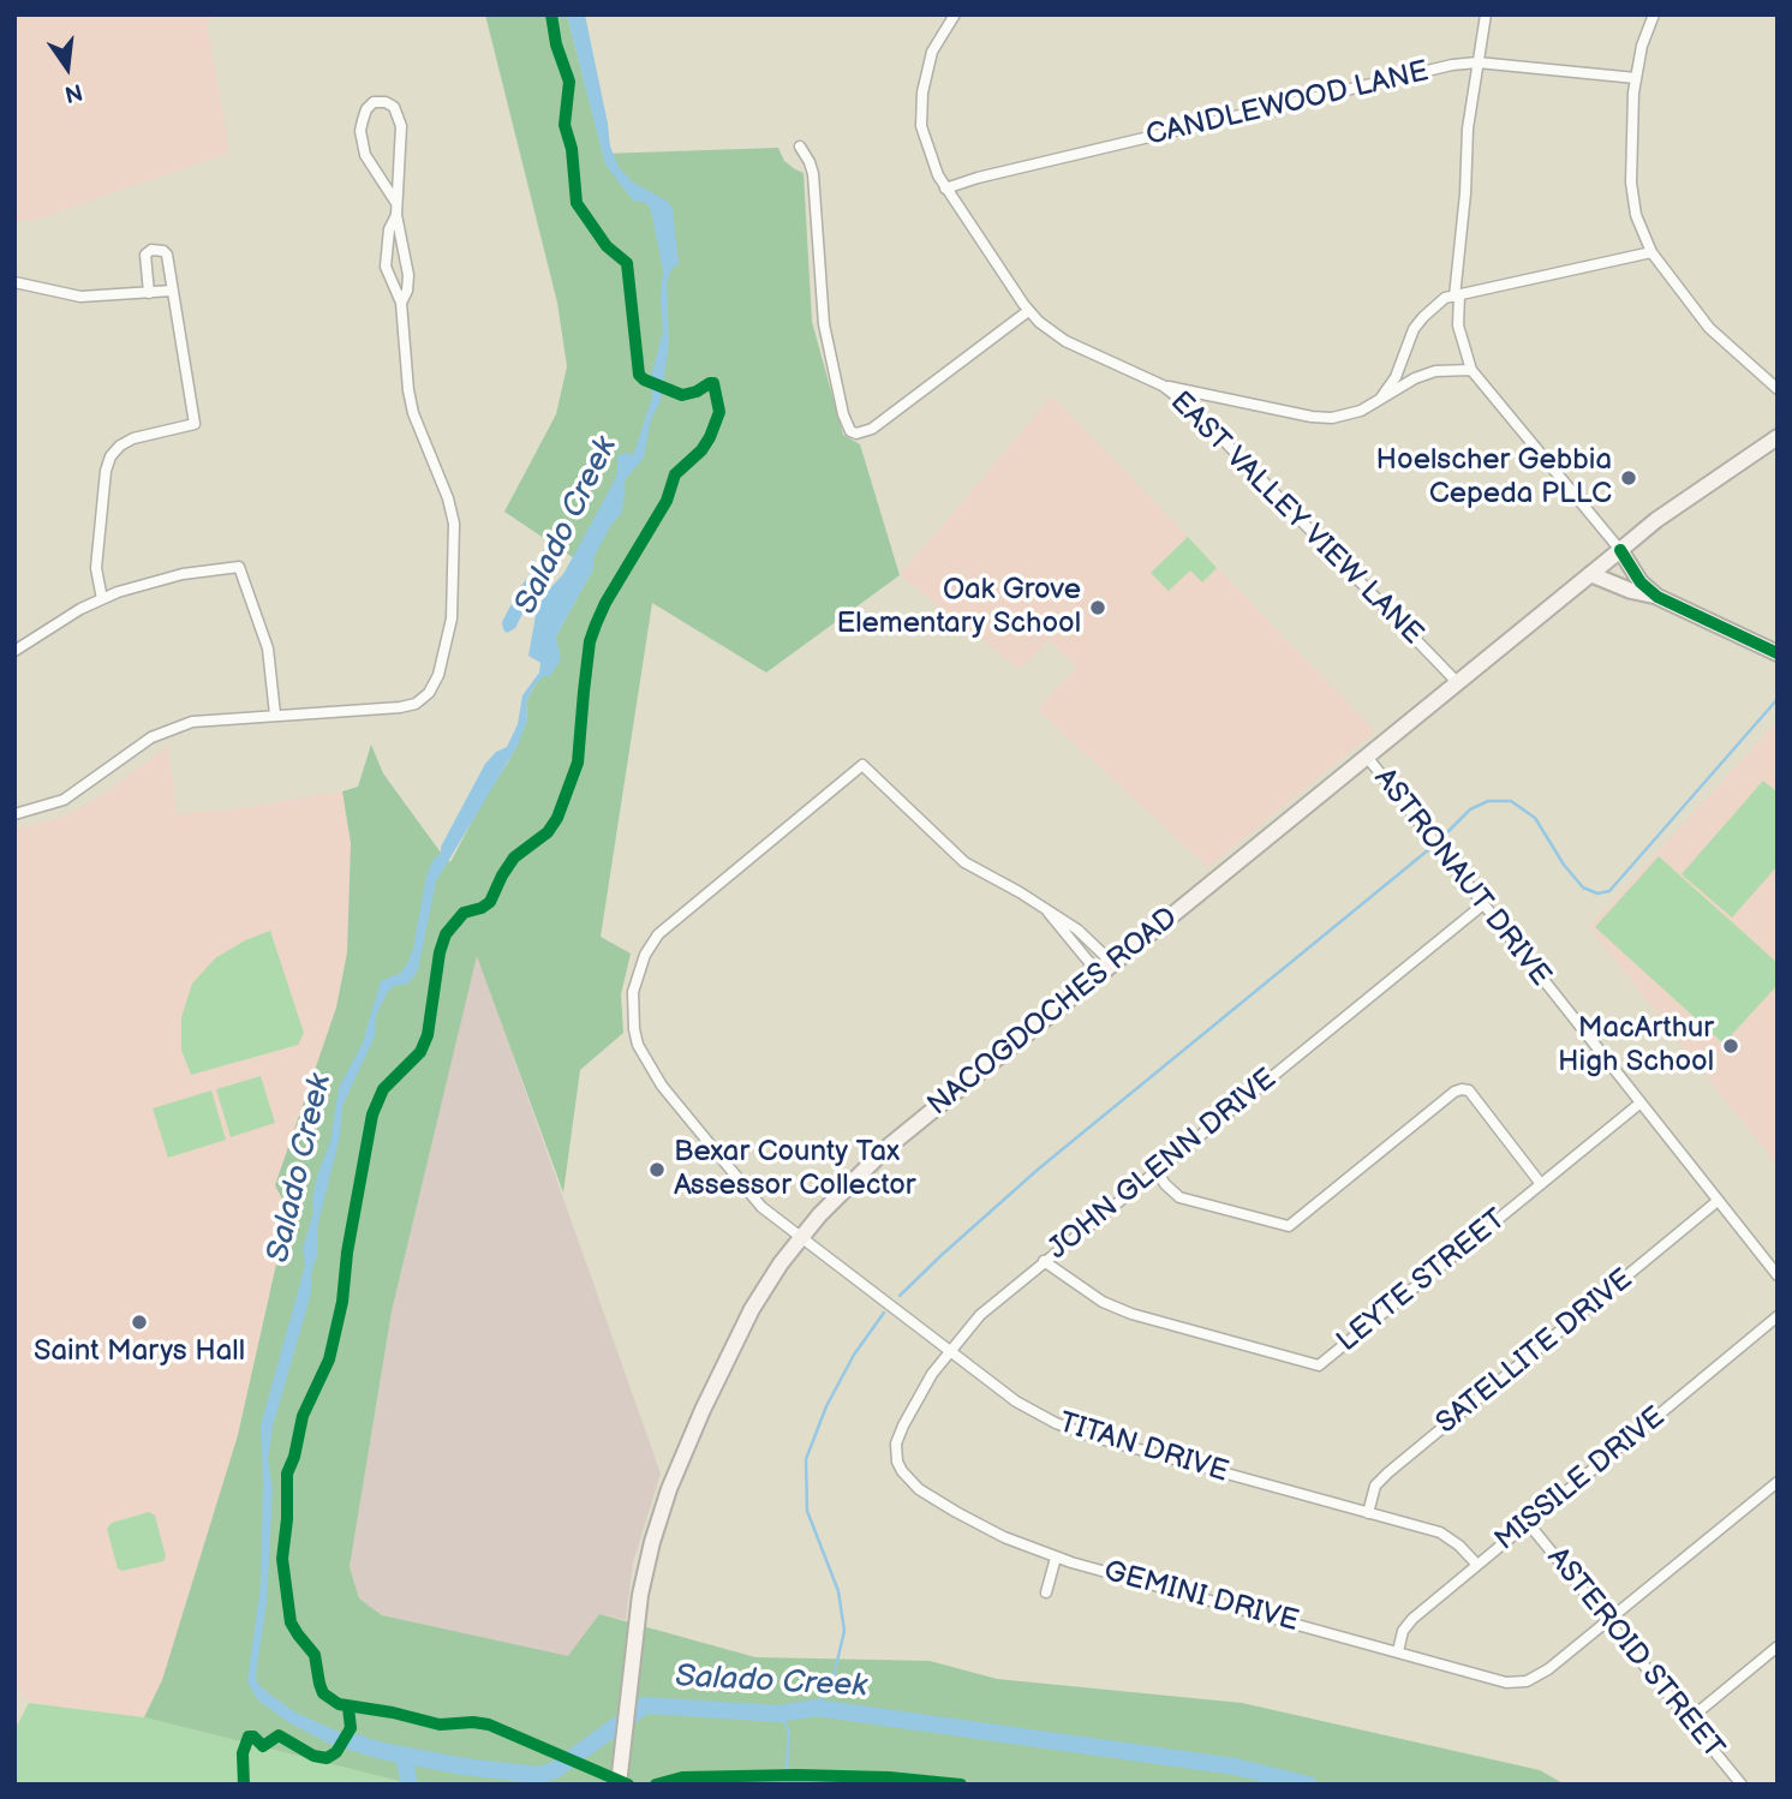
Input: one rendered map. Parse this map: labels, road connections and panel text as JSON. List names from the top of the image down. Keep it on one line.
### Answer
{"streets":{"main road":["NACOGDOCHES ROAD"],"street":["CANDLEWOOD LANE","EAST VALLEY VIEW LANE","ASTRONAUT DRIVE","JOHN GLENN DRIVE","LEYTE STREET","SATELLITE DRIVE","TITAN DRIVE","MISSILE DRIVE","GEMINI DRIVE","ASTEROID STREET"]},"crossings":[["CANDLEWOOD LANE","EAST VALLEY VIEW LANE"],["EAST VALLEY VIEW LANE","NACOGDOCHES ROAD"],["ASTRONAUT DRIVE","NACOGDOCHES ROAD"],["ASTRONAUT DRIVE","JOHN GLENN DRIVE"],["ASTRONAUT DRIVE","LEYTE STREET"],["ASTRONAUT DRIVE","SATELLITE DRIVE"],["NACOGDOCHES ROAD","TITAN DRIVE"],["JOHN GLENN DRIVE","LEYTE STREET"],["JOHN GLENN DRIVE","TITAN DRIVE"],["JOHN GLENN DRIVE","GEMINI DRIVE"],["SATELLITE DRIVE","TITAN DRIVE"],["TITAN DRIVE","MISSILE DRIVE"],["MISSILE DRIVE","GEMINI DRIVE"],["MISSILE DRIVE","ASTEROID STREET"],["GEMINI DRIVE","ASTEROID STREET"]],"water":["Salado Creek"],"places":["Hoelscher Gebbia Cepeda PLLC","Oak Grove Elementary School","MacArthur High School","Bexar County Tax Assessor Collector","Saint Marys Hall"],"north":"bottom"}
